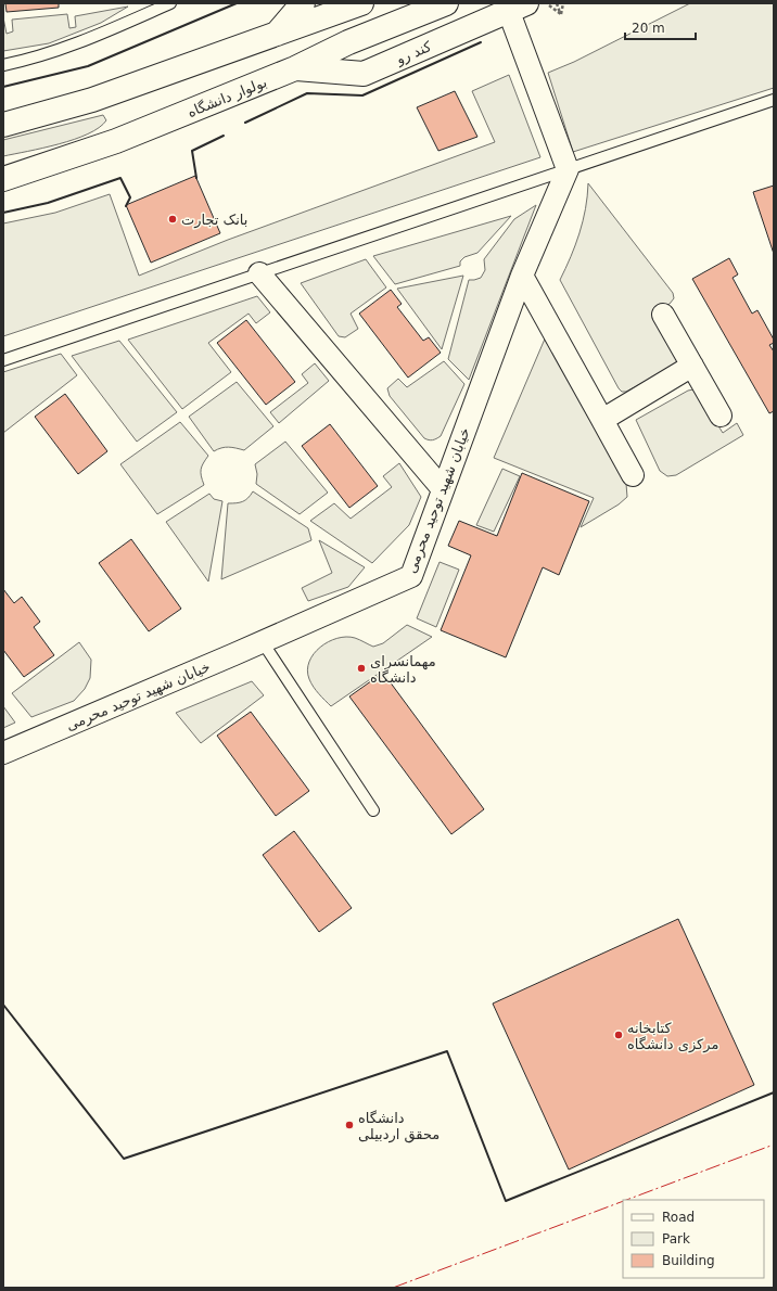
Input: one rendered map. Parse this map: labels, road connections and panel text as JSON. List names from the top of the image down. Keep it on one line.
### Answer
{"streets":{"main road":["کند رو","بولوار دانشگاه"],"street":["خیابان شهید توحید محرمی"]},"crossings":[["کند رو","بولوار دانشگاه"]],"places":["بانک تجارت","مهمانسرای دانشگاه","کتابخانه مرکزی دانشگاه","دانشگاه محقق اردبیلی"],"legend":["Road","Park","Building"],"scale_bar":"20 m"}
